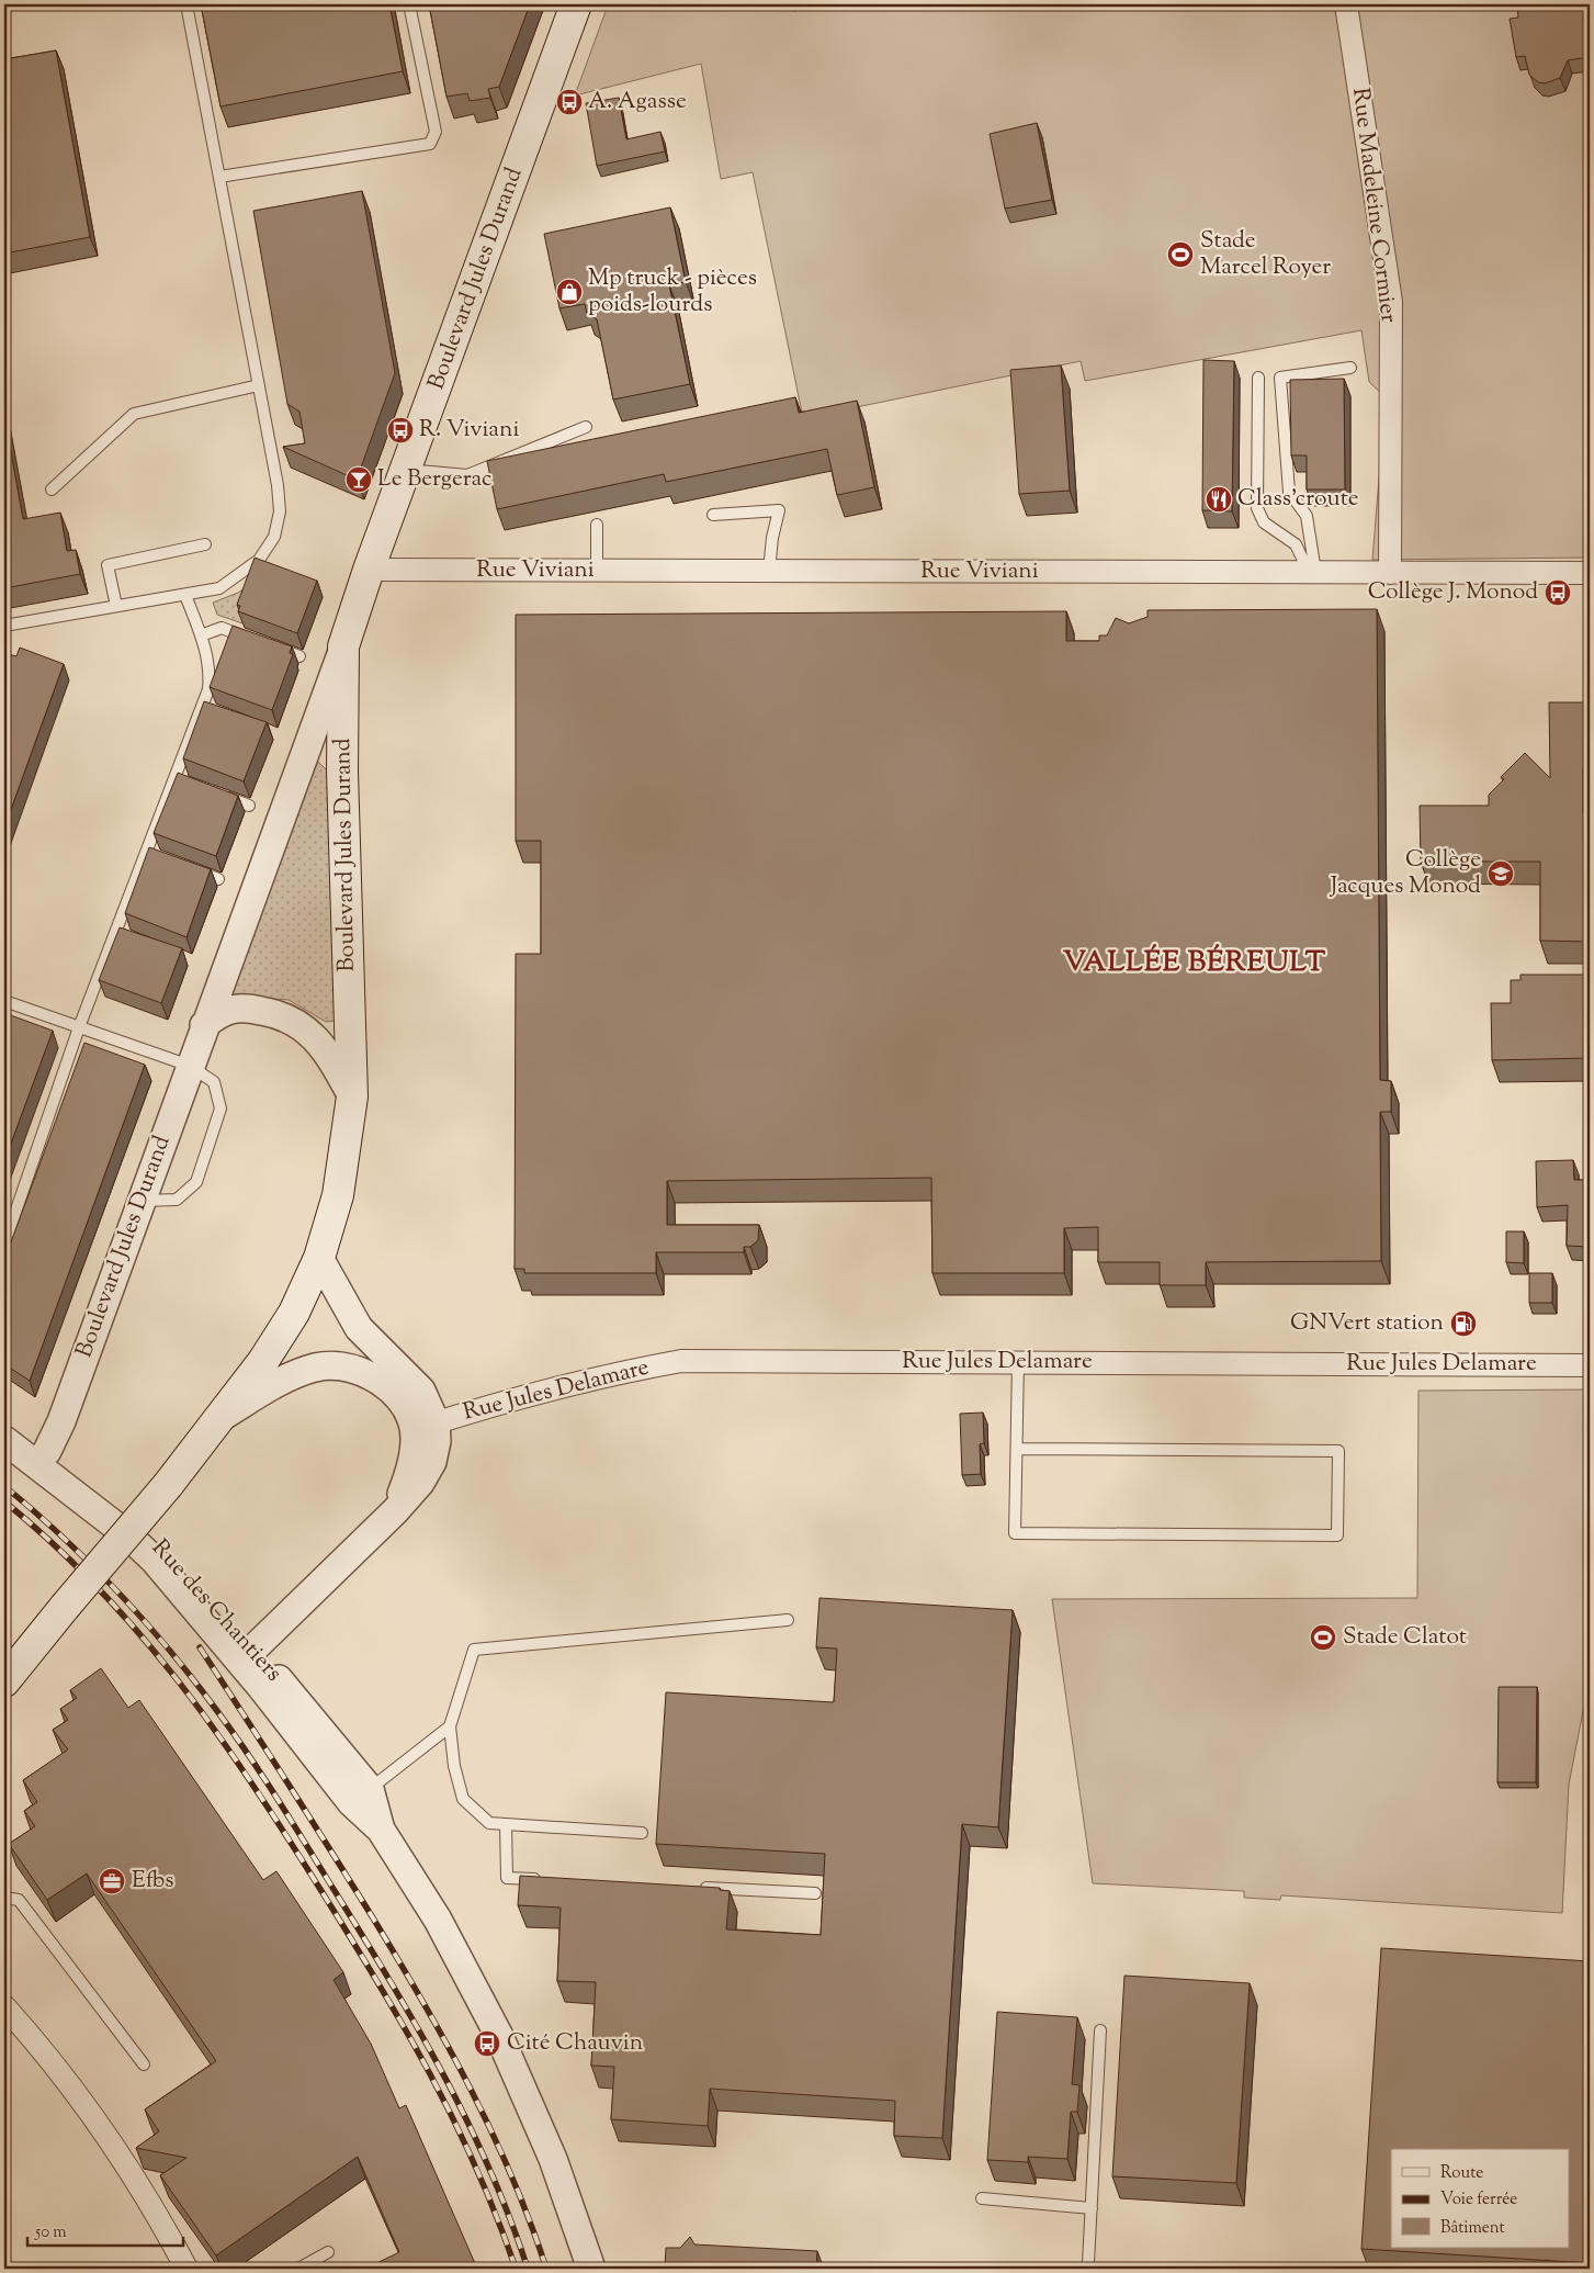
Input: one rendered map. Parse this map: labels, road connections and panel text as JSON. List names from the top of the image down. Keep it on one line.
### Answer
{"streets":{"main road":["Boulevard Jules Durand"],"street":["Rue Madeleine Cormier","Rue Viviani","Rue Jules Delamare","Rue des Chantiers"]},"crossings":[["Rue Madeleine Cormier","Rue Viviani"],["Boulevard Jules Durand","Rue Viviani"],["Boulevard Jules Durand","Rue Jules Delamare"],["Boulevard Jules Durand","Rue des Chantiers"]],"districts":["VALLÉE BÉREULT"],"places":{"bus stop":["A. Agasse","R. Viviani","Collège J. Monod","Cité Chauvin"],"sports":["Stade Marcel Royer","Stade Clatot"],"shop":["Mp truck - pièces poids-lourds"],"bar":["Le Bergerac"],"restaurant":["Class'croute"],"school or university":["Collège Jacques Monod"],"fuel station":["GNVert station"],"office":["Efbs"]},"legend":["Route","Voie ferrée","Bâtiment"],"scale_bar":"50 m"}
